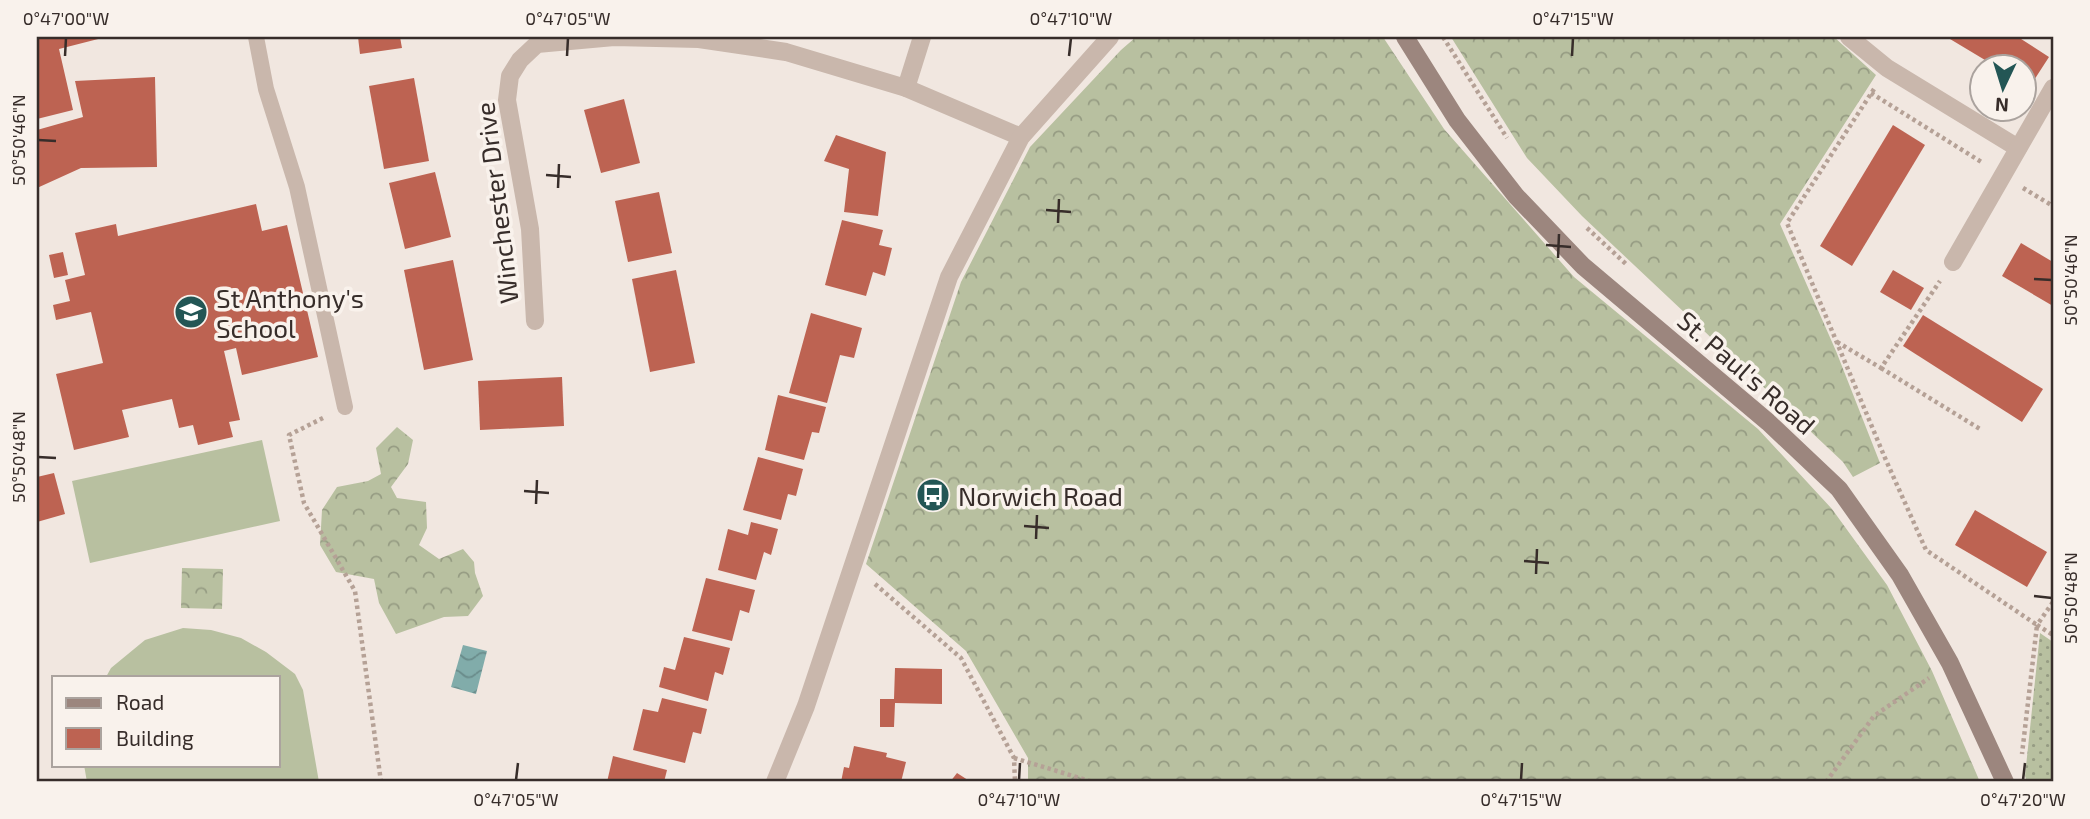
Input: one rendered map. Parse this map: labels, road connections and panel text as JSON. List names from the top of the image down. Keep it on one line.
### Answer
{"streets":{"main road":["St. Paul's Road"],"street":["Winchester Drive"]},"places":{"school or university":["St Anthony's School"],"bus stop":["Norwich Road"]},"legend":["Road","Building"],"north":"bottom","coordinates":["0°47'00\"W","0°47'05\"W","0°47'10\"W","0°47'15\"W","50°50'46\"N","50°50'48\"N","0°47'20\"W"]}
